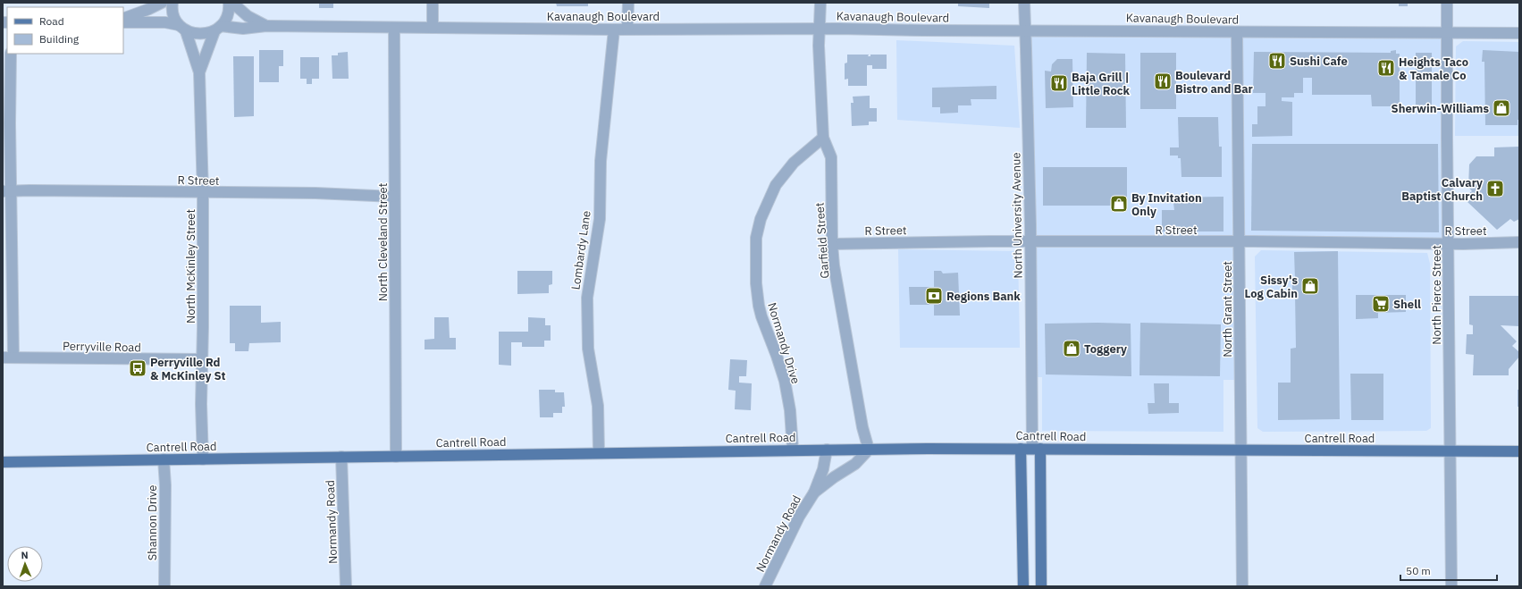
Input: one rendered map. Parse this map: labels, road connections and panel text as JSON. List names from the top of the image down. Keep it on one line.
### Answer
{"streets":{"main road":["North University Avenue","Cantrell Road"],"street":["Kavanaugh Boulevard","R Street","Garfield Street","North Cleveland Street","Lombardy Lane","North McKinley Street","North Pierce Street","North Grant Street","Normandy Drive","Perryville Road","Normandy Road","Shannon Drive"]},"crossings":[["Kavanaugh Boulevard","North University Avenue"],["Kavanaugh Boulevard","Garfield Street"],["Kavanaugh Boulevard","North Cleveland Street"],["Kavanaugh Boulevard","Lombardy Lane"],["Kavanaugh Boulevard","North Pierce Street"],["Kavanaugh Boulevard","North Grant Street"],["R Street","North University Avenue"],["R Street","Garfield Street"],["R Street","North Cleveland Street"],["R Street","North McKinley Street"],["R Street","North Pierce Street"],["R Street","North Grant Street"],["North University Avenue","Cantrell Road"],["Garfield Street","Normandy Drive"],["Garfield Street","Cantrell Road"],["Garfield Street","Normandy Road"],["North Cleveland Street","Cantrell Road"],["Lombardy Lane","Cantrell Road"],["North McKinley Street","Perryville Road"],["North McKinley Street","Cantrell Road"],["North Pierce Street","Cantrell Road"],["North Grant Street","Cantrell Road"],["Normandy Drive","Cantrell Road"],["Cantrell Road","Normandy Road"],["Cantrell Road","Shannon Drive"]],"places":{"restaurant":["Sushi Cafe","Heights Taco & Tamale Co","Boulevard Bistro and Bar","Baja Grill | Little Rock"],"shop":["Sherwin-Williams","By Invitation Only","Sissy's Log Cabin","Toggery"],"church":["Calvary Baptist Church"],"bank":["Regions Bank"],"supermarket":["Shell"],"bus stop":["Perryville Rd & McKinley St"]},"legend":["Road","Building"],"scale_bar":"50 m","north":"top"}
